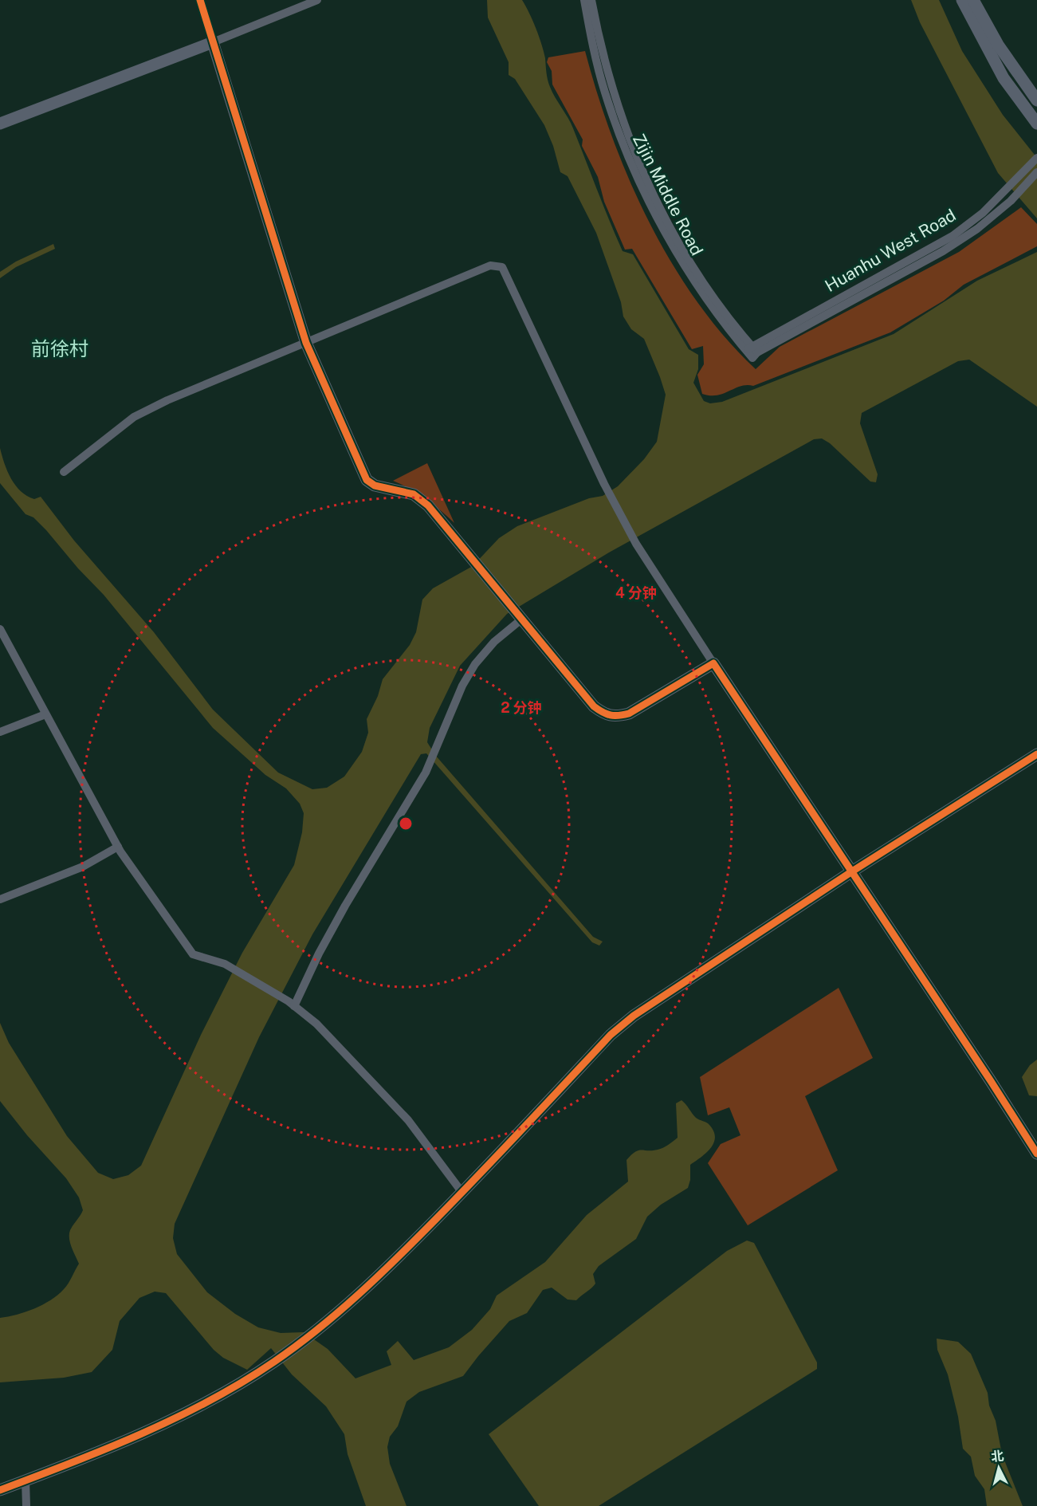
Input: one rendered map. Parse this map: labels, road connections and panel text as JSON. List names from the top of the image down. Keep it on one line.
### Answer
{"streets":{"street":["Zijin Middle Road","Huanhu West Road"]},"crossings":[["Zijin Middle Road","Huanhu West Road"]],"districts":["前徐村"],"north":"top","rings":["4 分钟","2 分钟"]}
